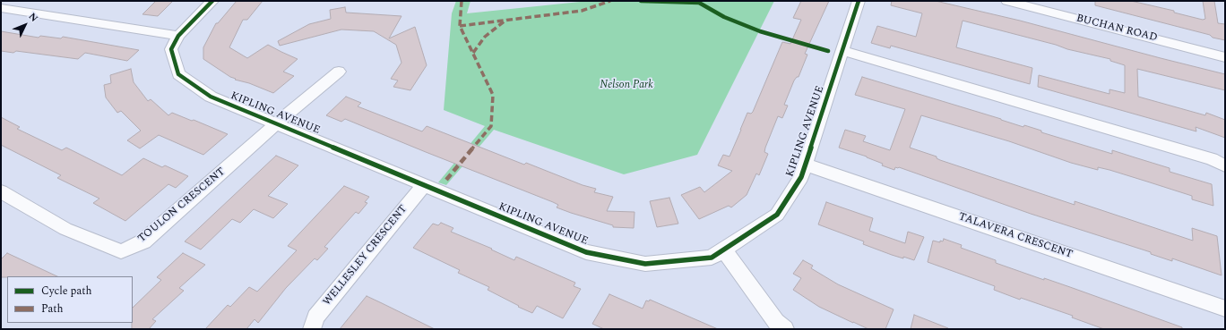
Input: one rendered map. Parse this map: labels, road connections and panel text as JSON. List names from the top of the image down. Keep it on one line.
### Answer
{"streets":{"street":["BUCHAN ROAD","KIPLING AVENUE","TOULON CRESCENT","TALAVERA CRESCENT","WELLESLEY CRESCENT"]},"crossings":[["KIPLING AVENUE","TOULON CRESCENT"],["KIPLING AVENUE","TALAVERA CRESCENT"],["KIPLING AVENUE","WELLESLEY CRESCENT"]],"parks":["Nelson Park"],"legend":["Cycle path","Path"],"north":"top right"}
